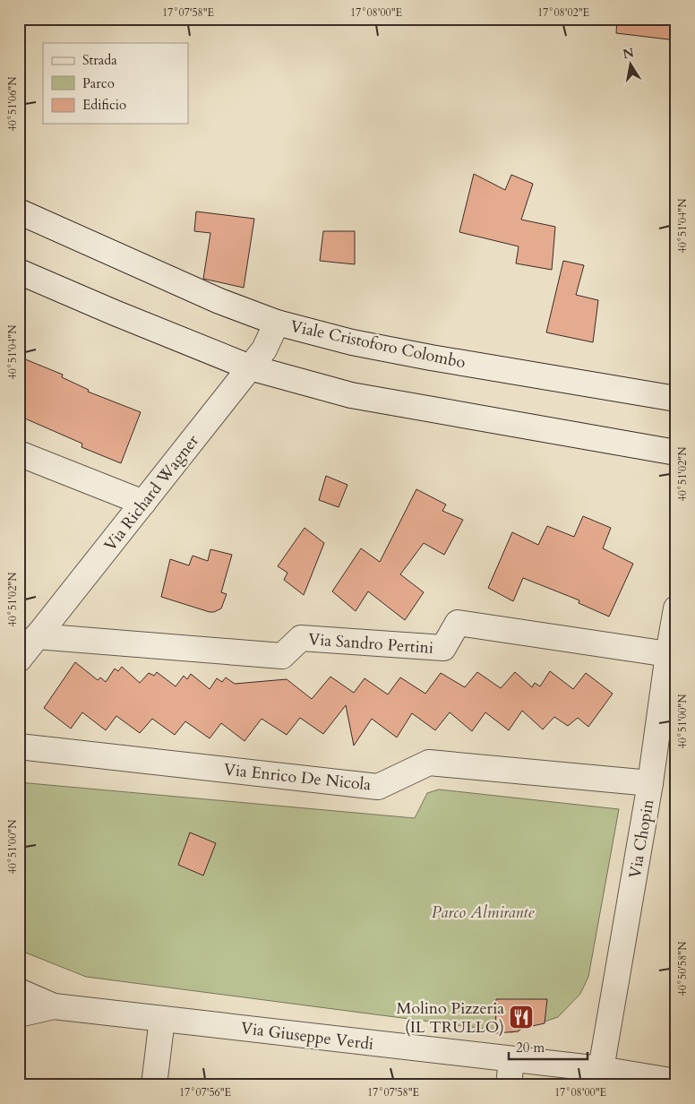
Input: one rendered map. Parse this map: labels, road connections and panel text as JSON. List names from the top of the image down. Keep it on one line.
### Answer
{"streets":{"street":["Viale Cristoforo Colombo","Via Richard Wagner","Via Sandro Pertini","Via Enrico De Nicola","Via Chopin","Via Giuseppe Verdi"]},"crossings":[["Viale Cristoforo Colombo","Via Richard Wagner"],["Via Richard Wagner","Via Sandro Pertini"],["Via Sandro Pertini","Via Chopin"],["Via Enrico De Nicola","Via Chopin"],["Via Chopin","Via Giuseppe Verdi"]],"parks":["Parco Almirante"],"places":{"restaurant":["Molino Pizzeria (IL TRULLO)"]},"legend":["Strada","Parco","Edificio"],"scale_bar":"20 m","north":"top","coordinates":["17°07'58\"E","17°08'00\"E","17°08'02\"E","40°51'06\"N","40°51'04\"N","40°51'02\"N","40°51'00\"N","40°50'58\"N","17°07'56\"E"]}
